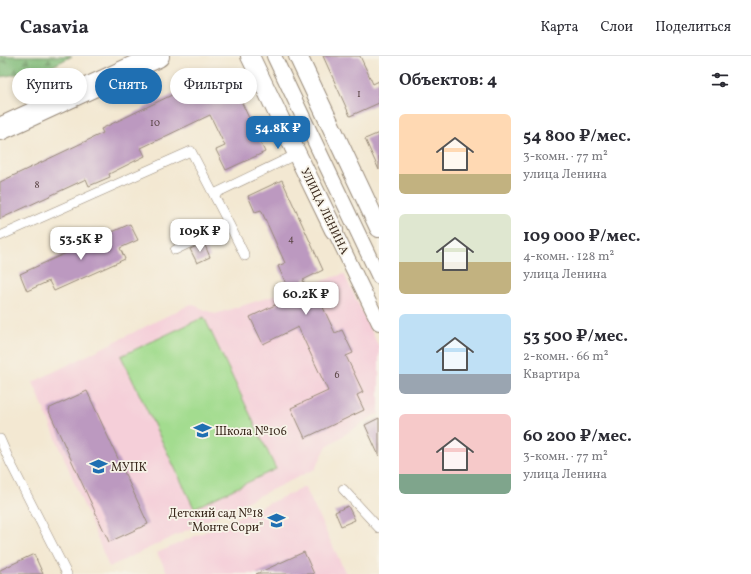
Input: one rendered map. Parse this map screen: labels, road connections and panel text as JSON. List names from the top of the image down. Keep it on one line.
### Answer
{"streets":{"street":["УЛИЦА ЛЕНИНА"]},"places":{"school or university":["Школа №106","МУПК","Детский сад №18 \"Монте Сори\""]},"house_numbers":["1","10","8","4","6"],"page":{"header":"Casavia","nav":["Карта","Слои","Поделиться"],"heading":"Объектов: 4","chip":["Купить","Снять","Фильтры"],"list":[{"name":"54 800 ₽/мес.","note":"3-комн. · 77 m² · улица Ленина"},{"name":"109 000 ₽/мес.","note":"4-комн. · 128 m² · улица Ленина"},{"name":"53 500 ₽/мес.","note":"2-комн. · 66 m² · Квартира"},{"name":"60 200 ₽/мес.","note":"3-комн. · 77 m² · улица Ленина"}],"price":["54.8K ₽","109K ₽","53.5K ₽","60.2K ₽"]}}
